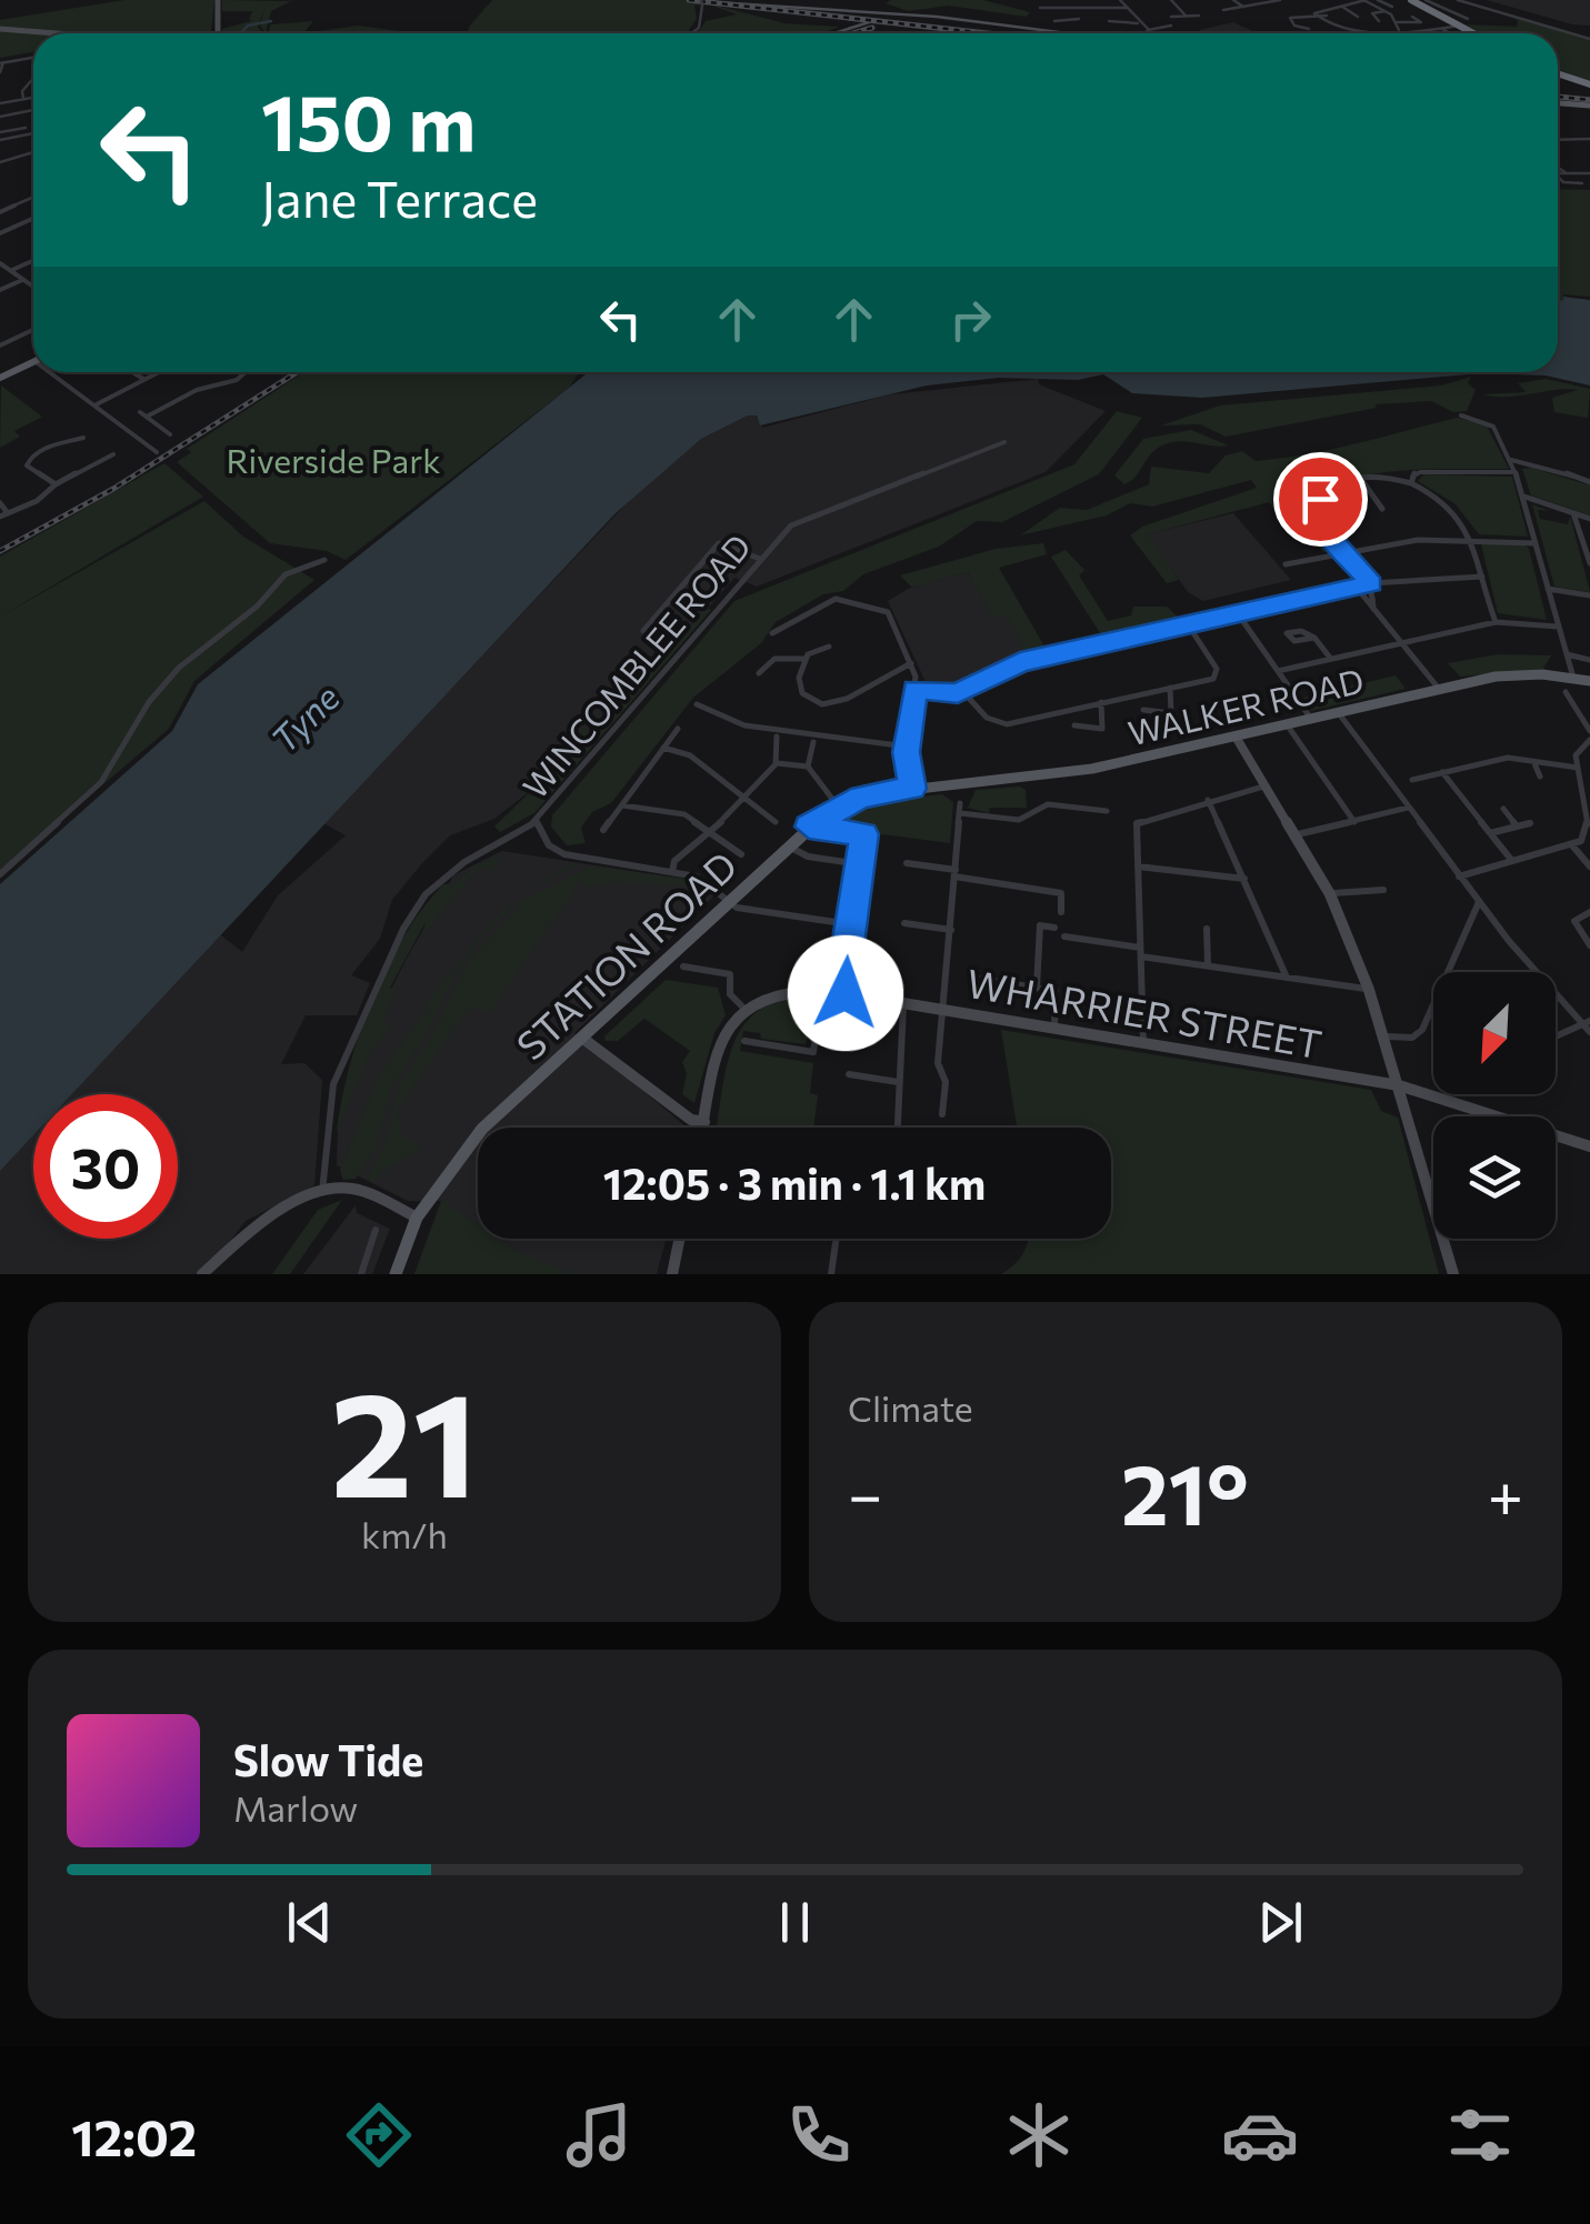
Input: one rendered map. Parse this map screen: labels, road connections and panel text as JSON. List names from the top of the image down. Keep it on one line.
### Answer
{"streets":{"main road":["WALKER ROAD","STATION ROAD"],"street":["WINCOMBLEE ROAD","WHARRIER STREET"]},"crossings":[["WALKER ROAD","STATION ROAD"]],"water":["Tyne"],"parks":["Riverside Park"],"north":"bottom left","page":{"turn":["150 m","Jane Terrace"],"limit":"30","trip":"12:05 · 3 min · 1.1 km","tile":[["21","km/h"],"Climate"],"heat":["−","21°","+"],"song":["Slow Tide","Marlow"],"tabs":"12:02"}}
